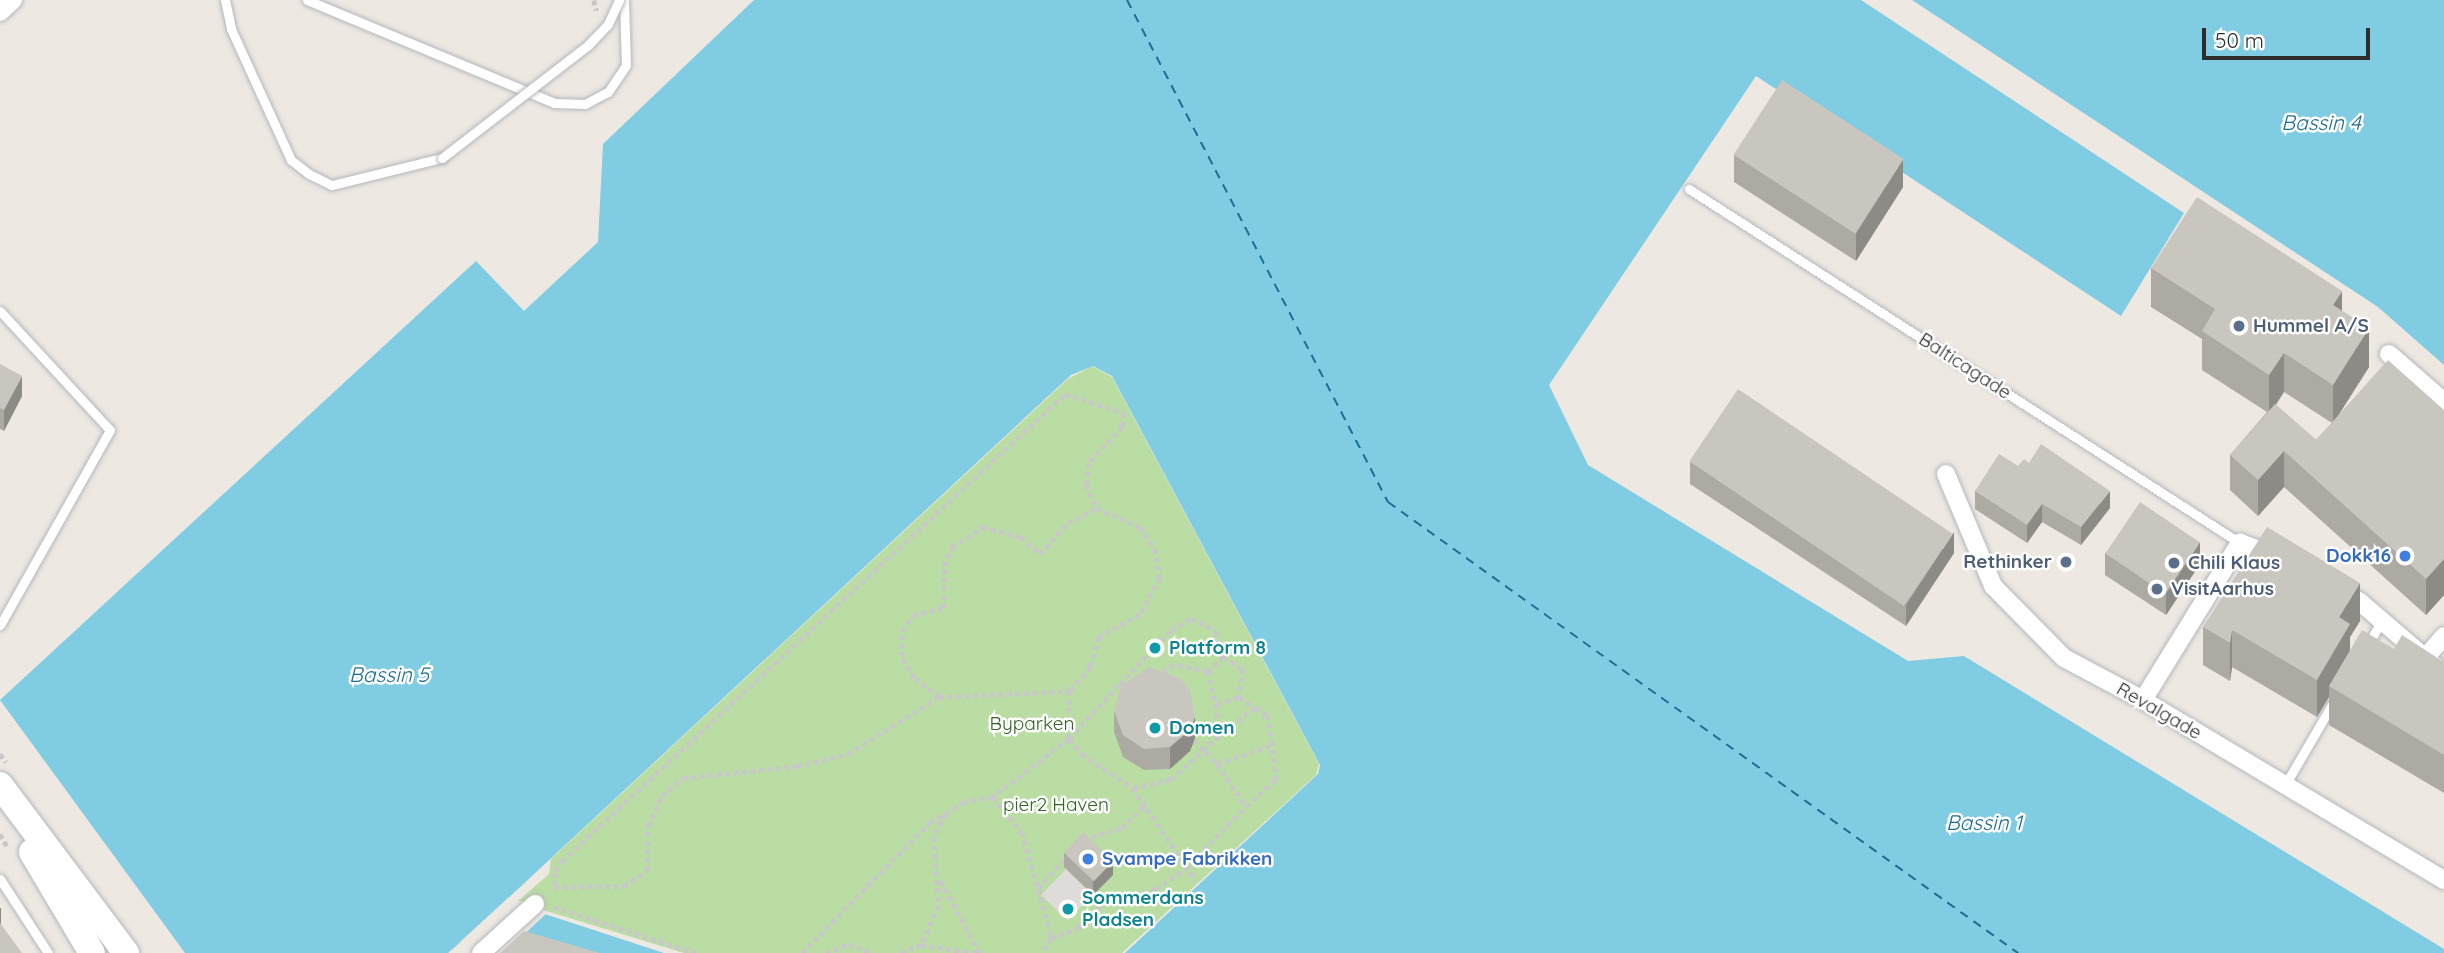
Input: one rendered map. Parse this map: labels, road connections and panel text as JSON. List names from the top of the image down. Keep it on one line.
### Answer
{"streets":{"street":["Balticagade","Revalgade"]},"water":["Bassin 4","Bassin 5","Bassin 1"],"parks":["Byparken","pier2 Haven"],"places":["Hummel A/S","Dokk16","Rethinker","Chili Klaus","VisitAarhus","Platform 8","Domen","Svampe Fabrikken","Sommerdans Pladsen"],"scale_bar":"50 m"}
